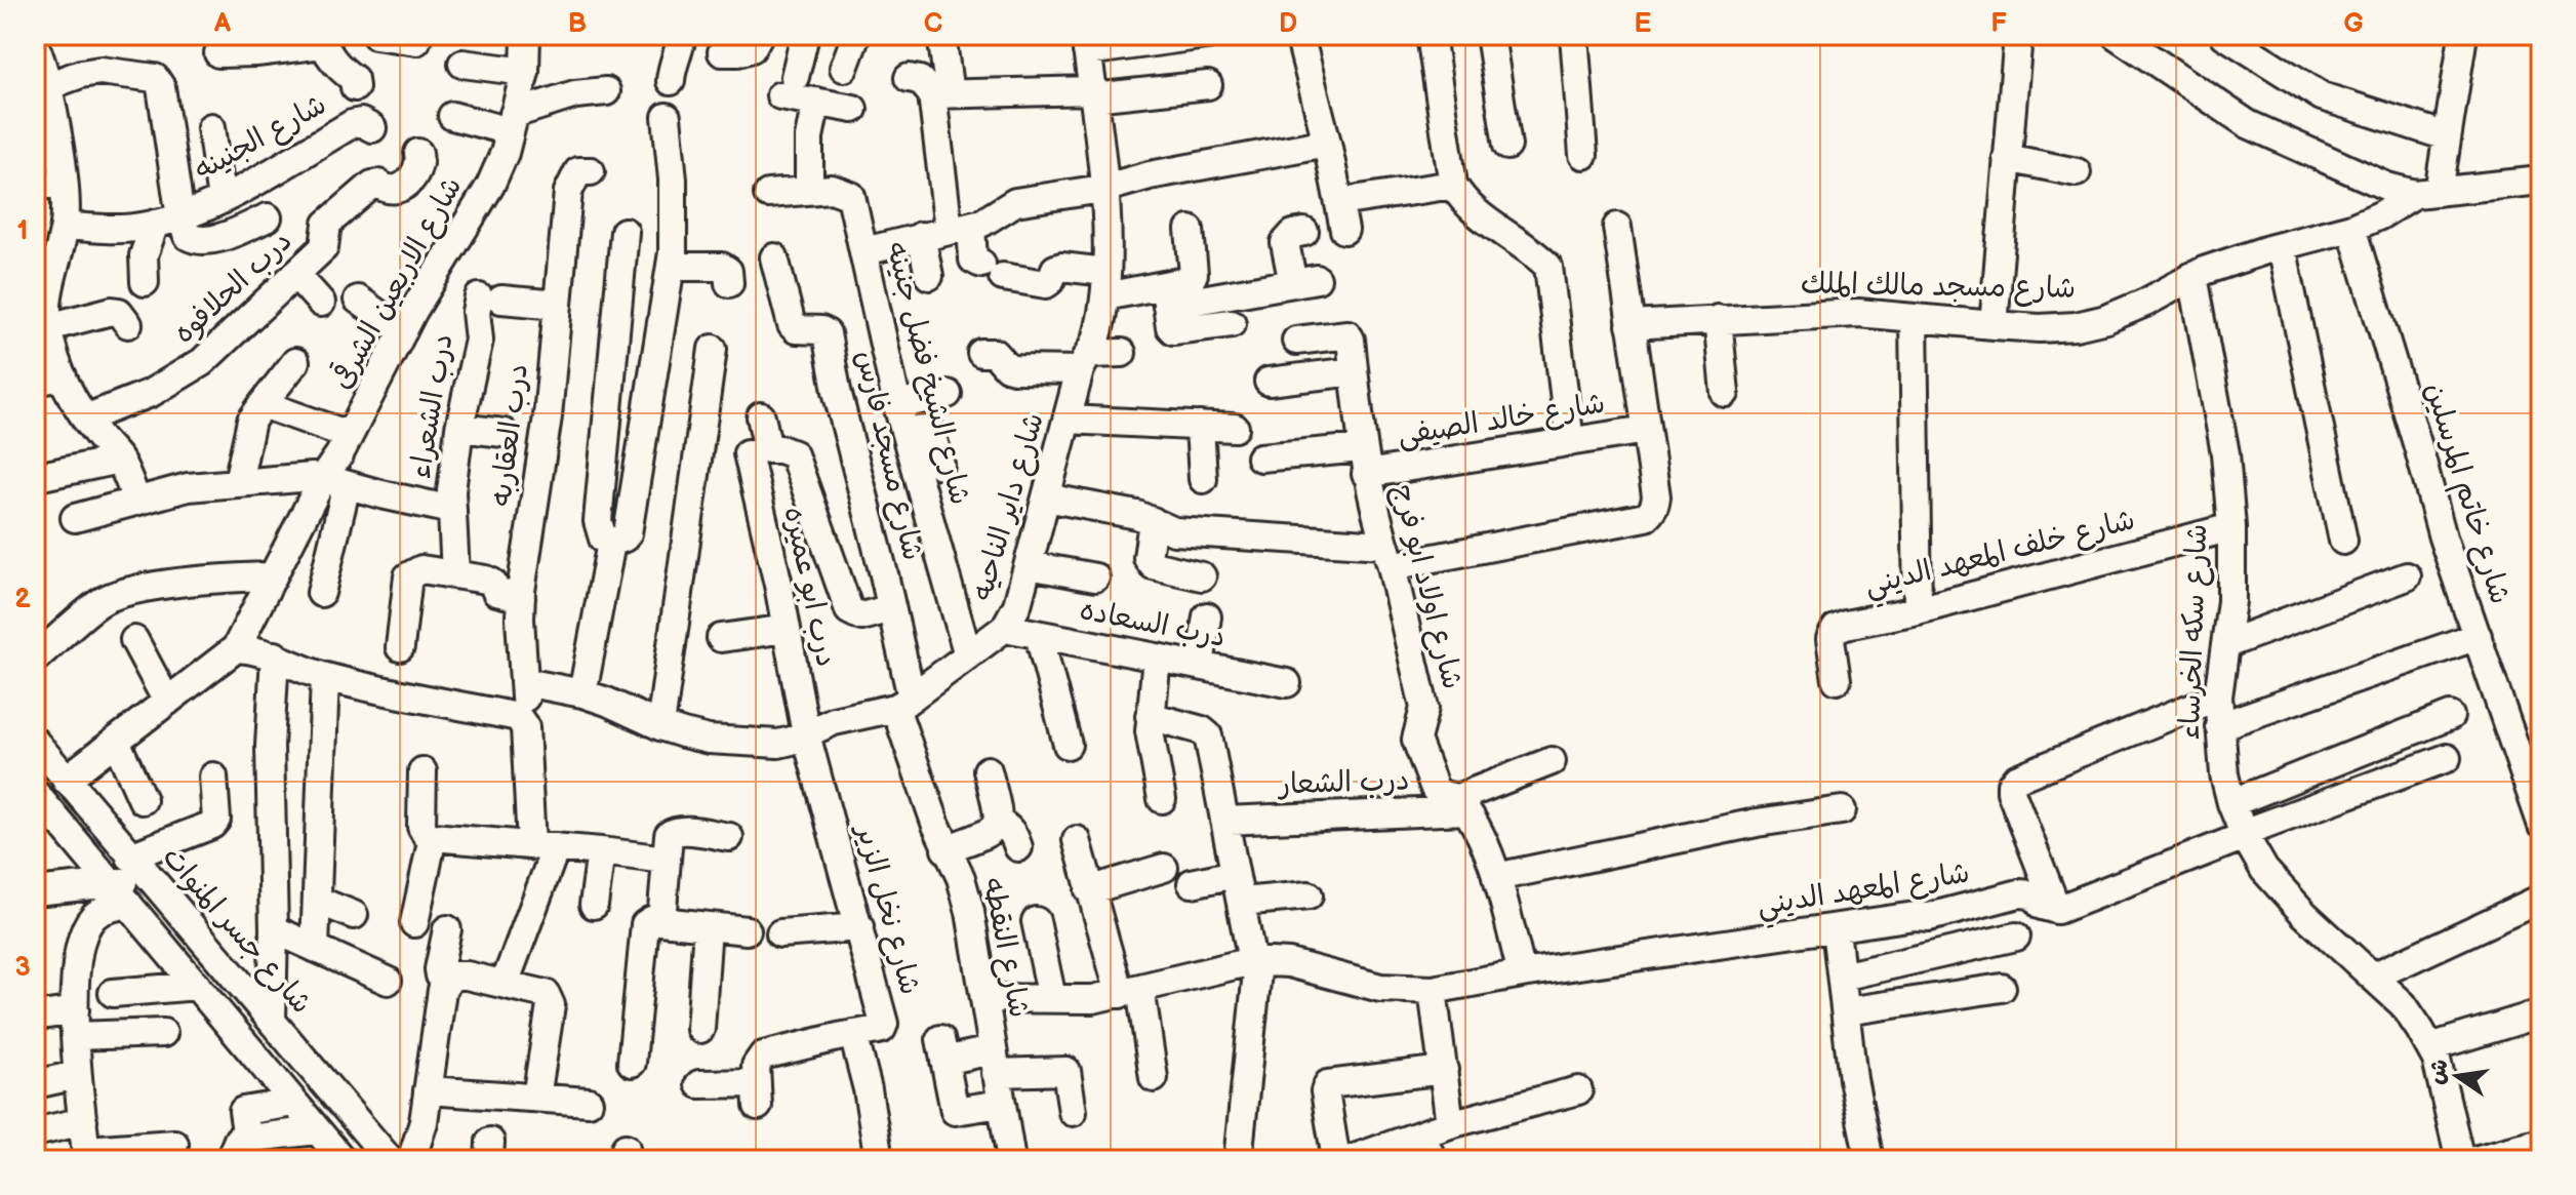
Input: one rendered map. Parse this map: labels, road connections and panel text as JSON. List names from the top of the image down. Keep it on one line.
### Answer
{"streets":{"street":["شارع الجنينه","شارع الاربعين الشرقى","شارع مسجد مالك الملك","درب الحلافوه","شارع الشيخ فضل جنينه","درب الشعراء","شارع خالد الصيفى","درب العقاربه","شارع مسجد فارس","شارع خاتم المرسلين","شارع داير الناحيه","شارع خلف المعهد الديني","درب ابو عميره","شارع اولاد ابو فرج","درب السعاده","شارع سكه الخرساء","درب الشعار","شارع المعهد الديني","شارع نخل الزير","شارع جسر المنوات","شارع النقطه"]},"crossings":[["شارع مسجد مالك الملك","شارع خاتم المرسلين"],["شارع مسجد مالك الملك","شارع سكه الخرساء"],["شارع الشيخ فضل جنينه","شارع داير الناحيه"],["درب الشعراء","درب العقاربه"],["شارع خالد الصيفى","شارع اولاد ابو فرج"],["درب العقاربه","شارع داير الناحيه"],["شارع مسجد فارس","شارع داير الناحيه"],["شارع مسجد فارس","شارع النقطه"],["شارع داير الناحيه","درب ابو عميره"],["شارع داير الناحيه","درب السعاده"],["شارع داير الناحيه","شارع نخل الزير"],["شارع داير الناحيه","شارع النقطه"],["شارع خلف المعهد الديني","شارع سكه الخرساء"],["درب ابو عميره","شارع نخل الزير"],["شارع اولاد ابو فرج","درب الشعار"],["شارع اولاد ابو فرج","شارع المعهد الديني"],["شارع المعهد الديني","شارع النقطه"]],"north":"left","grid":{"columns":["A","B","C","D","E","F","G"],"rows":["1","2","3"]}}
